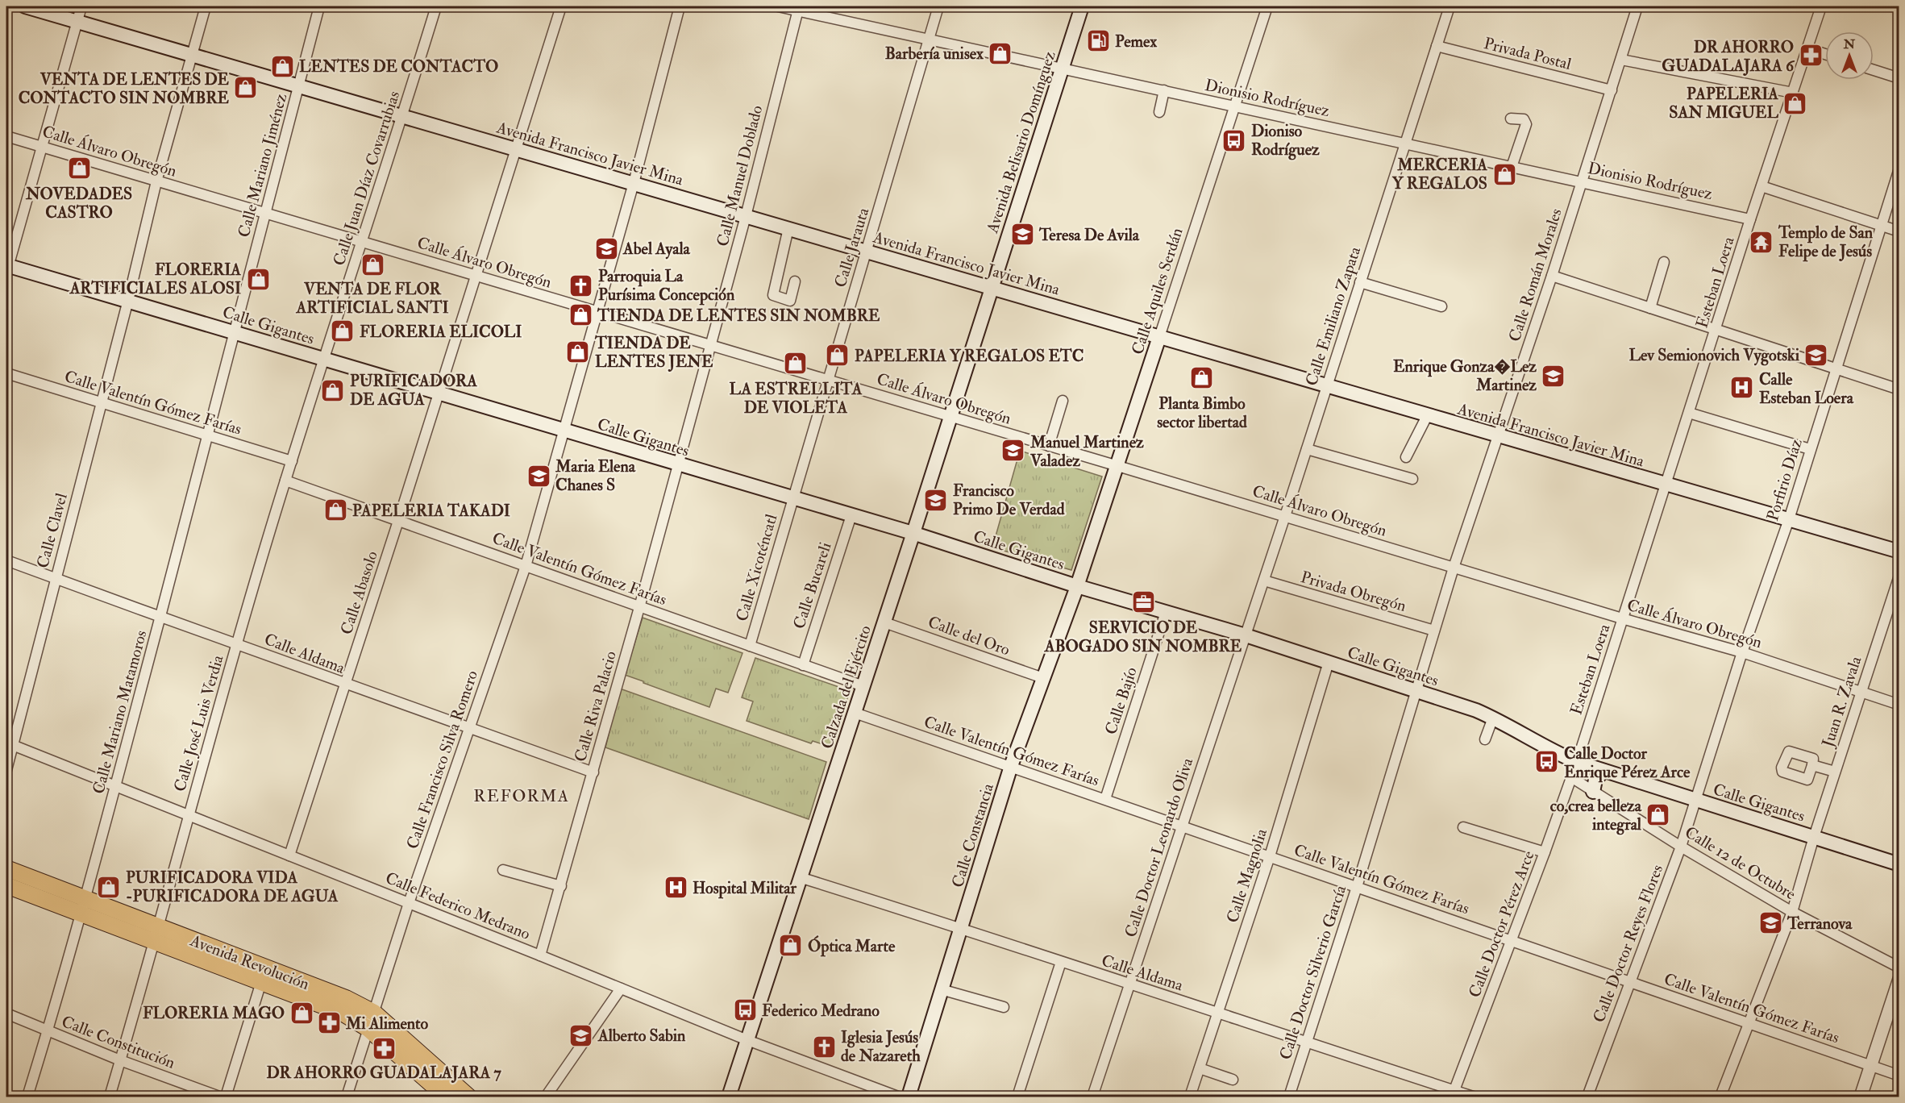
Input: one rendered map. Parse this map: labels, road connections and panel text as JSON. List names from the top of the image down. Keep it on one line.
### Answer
{"streets":{"main road":["Avenida Belisario Domínguez","Avenida Francisco Javier Mina","Calle Aquiles Serdán","Calle Gigantes","Calzada del Ejército","Calle Constancia","Avenida Revolución"],"street":["Privada Postal","Dionisio Rodríguez","Calle Álvaro Obregón","Calle Mariano Jiménez","Calle Manuel Doblado","Calle Juan Díaz Covarrubias","Calle Jarauta","Calle Román Morales","Esteban Loera","Calle Emiliano Zapata","Calle Valentín Gómez Farías","Porfirio Díaz","Calle Clavel","Calle Xicoténcatl","Calle Bucareli","Privada Obregón","Calle Abasolo","Calle del Oro","Calle Aldama","Calle Bajío","Juan R. Zavala","Calle Riva Palacio","Calle Mariano Matamoros","Calle José Luis Verdia","Calle Francisco Silva Romero","Calle Doctor Leonardo Oliva","Calle 12 de Octubre","Calle Magnolia","Calle Federico Medrano","Calle Doctor Pérez Arce","Calle Doctor Reyes Flores","Calle Doctor Silverio García","Calle Constitución"]},"crossings":[["Privada Postal","Calle Román Morales"],["Privada Postal","Calle Emiliano Zapata"],["Dionisio Rodríguez","Avenida Belisario Domínguez"],["Dionisio Rodríguez","Calle Manuel Doblado"],["Dionisio Rodríguez","Calle Jarauta"],["Dionisio Rodríguez","Calle Román Morales"],["Dionisio Rodríguez","Esteban Loera"],["Dionisio Rodríguez","Calle Aquiles Serdán"],["Dionisio Rodríguez","Calle Emiliano Zapata"],["Avenida Belisario Domínguez","Avenida Francisco Javier Mina"],["Avenida Belisario Domínguez","Calzada del Ejército"],["Calle Álvaro Obregón","Calle Mariano Jiménez"],["Calle Álvaro Obregón","Calle Manuel Doblado"],["Calle Álvaro Obregón","Calle Juan Díaz Covarrubias"],["Calle Álvaro Obregón","Calle Jarauta"],["Calle Álvaro Obregón","Calle Román Morales"],["Calle Álvaro Obregón","Esteban Loera"],["Calle Álvaro Obregón","Calle Aquiles Serdán"],["Calle Álvaro Obregón","Calle Emiliano Zapata"],["Calle Álvaro Obregón","Porfirio Díaz"],["Calle Álvaro Obregón","Calle Clavel"],["Calle Álvaro Obregón","Calle Abasolo"],["Calle Álvaro Obregón","Calzada del Ejército"],["Calle Álvaro Obregón","Juan R. Zavala"],["Calle Álvaro Obregón","Calle Francisco Silva Romero"],["Avenida Francisco Javier Mina","Calle Mariano Jiménez"],["Avenida Francisco Javier Mina","Calle Manuel Doblado"],["Avenida Francisco Javier Mina","Calle Juan Díaz Covarrubias"],["Avenida Francisco Javier Mina","Calle Jarauta"],["Avenida Francisco Javier Mina","Calle Román Morales"],["Avenida Francisco Javier Mina","Esteban Loera"],["Avenida Francisco Javier Mina","Calle Aquiles Serdán"],["Avenida Francisco Javier Mina","Calle Emiliano Zapata"],["Avenida Francisco Javier Mina","Porfirio Díaz"],["Avenida Francisco Javier Mina","Calle Clavel"],["Avenida Francisco Javier Mina","Calle Abasolo"],["Avenida Francisco Javier Mina","Calzada del Ejército"],["Avenida Francisco Javier Mina","Calle Francisco Silva Romero"],["Calle Mariano Jiménez","Calle Gigantes"],["Calle Mariano Jiménez","Calle Mariano Matamoros"],["Calle Manuel Doblado","Calle Gigantes"],["Calle Manuel Doblado","Calle Riva Palacio"],["Calle Juan Díaz Covarrubias","Calle Gigantes"],["Calle Juan Díaz Covarrubias","Calle José Luis Verdia"],["Calle Jarauta","Calle Gigantes"],["Calle Jarauta","Calle Xicoténcatl"],["Calle Román Morales","Calle Gigantes"],["Calle Román Morales","Privada Obregón"],["Calle Román Morales","Calle Doctor Silverio García"],["Esteban Loera","Calle Gigantes"],["Esteban Loera","Calle Doctor Pérez Arce"],["Calle Aquiles Serdán","Calle Gigantes"],["Calle Aquiles Serdán","Calle Constancia"],["Calle Emiliano Zapata","Calle Gigantes"],["Calle Emiliano Zapata","Privada Obregón"],["Calle Emiliano Zapata","Calle Doctor Leonardo Oliva"],["Calle Gigantes","Porfirio Díaz"],["Calle Gigantes","Calle Clavel"],["Calle Gigantes","Calle Xicoténcatl"],["Calle Gigantes","Calle Bucareli"],["Calle Gigantes","Calle Abasolo"],["Calle Gigantes","Calzada del Ejército"],["Calle Gigantes","Calle Bajío"],["Calle Gigantes","Juan R. Zavala"],["Calle Gigantes","Calle Riva Palacio"],["Calle Gigantes","Calle Mariano Matamoros"],["Calle Gigantes","Calle José Luis Verdia"],["Calle Gigantes","Calle Francisco Silva Romero"],["Calle Gigantes","Calle Constancia"],["Calle Gigantes","Calle Doctor Leonardo Oliva"],["Calle Gigantes","Calle Magnolia"],["Calle Gigantes","Calle Doctor Pérez Arce"],["Calle Gigantes","Calle Doctor Reyes Flores"],["Calle Gigantes","Calle Doctor Silverio García"],["Calle Valentín Gómez Farías","Calle Clavel"],["Calle Valentín Gómez Farías","Calle Xicoténcatl"],["Calle Valentín Gómez Farías","Calle Bucareli"],["Calle Valentín Gómez Farías","Calle Abasolo"],["Calle Valentín Gómez Farías","Calzada del Ejército"],["Calle Valentín Gómez Farías","Calle Bajío"],["Calle Valentín Gómez Farías","Juan R. Zavala"],["Calle Valentín Gómez Farías","Calle Riva Palacio"],["Calle Valentín Gómez Farías","Calle Mariano Matamoros"],["Calle Valentín Gómez Farías","Calle José Luis Verdia"],["Calle Valentín Gómez Farías","Calle Francisco Silva Romero"],["Calle Valentín Gómez Farías","Calle Constancia"],["Calle Valentín Gómez Farías","Calle Doctor Leonardo Oliva"],["Calle Valentín Gómez Farías","Calle Magnolia"],["Calle Valentín Gómez Farías","Calle Doctor Pérez Arce"],["Calle Valentín Gómez Farías","Calle Doctor Reyes Flores"],["Calle Valentín Gómez Farías","Calle Doctor Silverio García"],["Porfirio Díaz","Calle Doctor Reyes Flores"],["Calle Clavel","Calle Aldama"],["Calle Clavel","Calle Federico Medrano"],["Calle Abasolo","Calle Aldama"],["Calle Abasolo","Calle Federico Medrano"],["Calle del Oro","Calzada del Ejército"],["Calle del Oro","Calle Constancia"],["Calle Aldama","Calzada del Ejército"],["Calle Aldama","Calle Riva Palacio"],["Calle Aldama","Calle Mariano Matamoros"],["Calle Aldama","Calle José Luis Verdia"],["Calle Aldama","Calle Francisco Silva Romero"],["Calle Aldama","Calle Constancia"],["Calle Aldama","Calle Doctor Leonardo Oliva"],["Calle Aldama","Calle Magnolia"],["Calle Aldama","Calle Doctor Pérez Arce"],["Calle Aldama","Calle Doctor Silverio García"],["Calzada del Ejército","Calle Federico Medrano"],["Juan R. Zavala","Calle 12 de Octubre"],["Calle Riva Palacio","Calle Federico Medrano"],["Calle Mariano Matamoros","Calle Federico Medrano"],["Calle Mariano Matamoros","Avenida Revolución"],["Calle Mariano Matamoros","Calle Constitución"],["Calle José Luis Verdia","Calle Federico Medrano"],["Calle José Luis Verdia","Avenida Revolución"],["Calle José Luis Verdia","Calle Constitución"],["Calle Francisco Silva Romero","Calle Federico Medrano"],["Calle Francisco Silva Romero","Avenida Revolución"],["Calle 12 de Octubre","Calle Doctor Pérez Arce"],["Calle 12 de Octubre","Calle Doctor Reyes Flores"]],"districts":["REFORMA"],"places":{"fuel station":["Pemex"],"shop":["Barbería unisex","LENTES DE CONTACTO","VENTA DE LENTES DE CONTACTO SIN NOMBRE","PAPELERIA SAN MIGUEL","NOVEDADES CASTRO","MERCERIA Y REGALOS","VENTA DE FLOR ARTIFICIAL SANTI","FLORERIA ARTIFICIALES ALOSI","TIENDA DE LENTES SIN NOMBRE","FLORERIA ELICOLI","TIENDA DE LENTES JENE","PAPELERIA Y REGALOS ETC","LA ESTRELLITA DE VIOLETA","Planta Bimbo sector libertad","PURIFICADORA DE AGUA","PAPELERIA TAKADI","co,crea belleza integral","PURIFICADORA VIDA -PURIFICADORA DE AGUA","Óptica Marte","FLORERIA MAGO"],"pharmacy":["DR AHORRO GUADALAJARA 6","Mi Alimento","DR AHORRO GUADALAJARA 7"],"bus stop":["Dioniso Rodríguez","Calle Doctor Enrique Pérez Arce","Federico Medrano"],"school or university":["Teresa De Avila","Abel Ayala","Lev Semionovich Vygotski","Enrique Gonza�Lez Martinez","Manuel Martinez Valadez","Maria Elena Chanes S","Francisco Primo De Verdad","Terranova","Alberto Sabin"],"temple":["Templo de San Felipe de Jesús"],"church":["Parroquia La Purísima Concepción","Iglesia Jesús de Nazareth"],"hospital":["Calle Esteban Loera","Hospital Militar"],"office":["SERVICIO DE ABOGADO SIN NOMBRE"]},"north":"top"}
